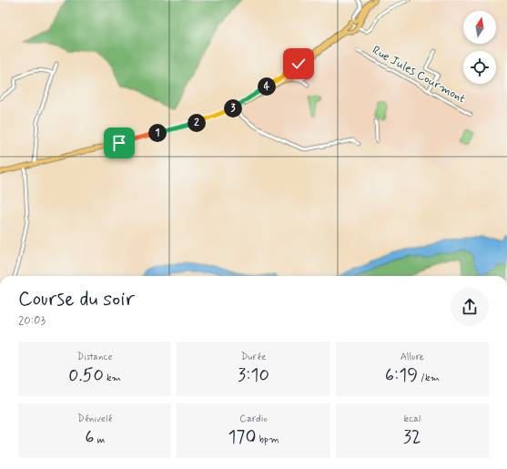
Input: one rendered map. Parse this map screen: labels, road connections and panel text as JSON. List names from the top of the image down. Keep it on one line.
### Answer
{"streets":{"street":["Rue Jules Courmont"]},"north":"top","page":{"pins":["4","3","2","1"],"heading":["Course du soir","20:03"],"stats":[["Distance","0.50 km"],["Durée","3:10"],["Allure","6:19 /km"],["Dénivelé","6 m"],["Cardio","170 bpm"],["kcal","32"]]}}
